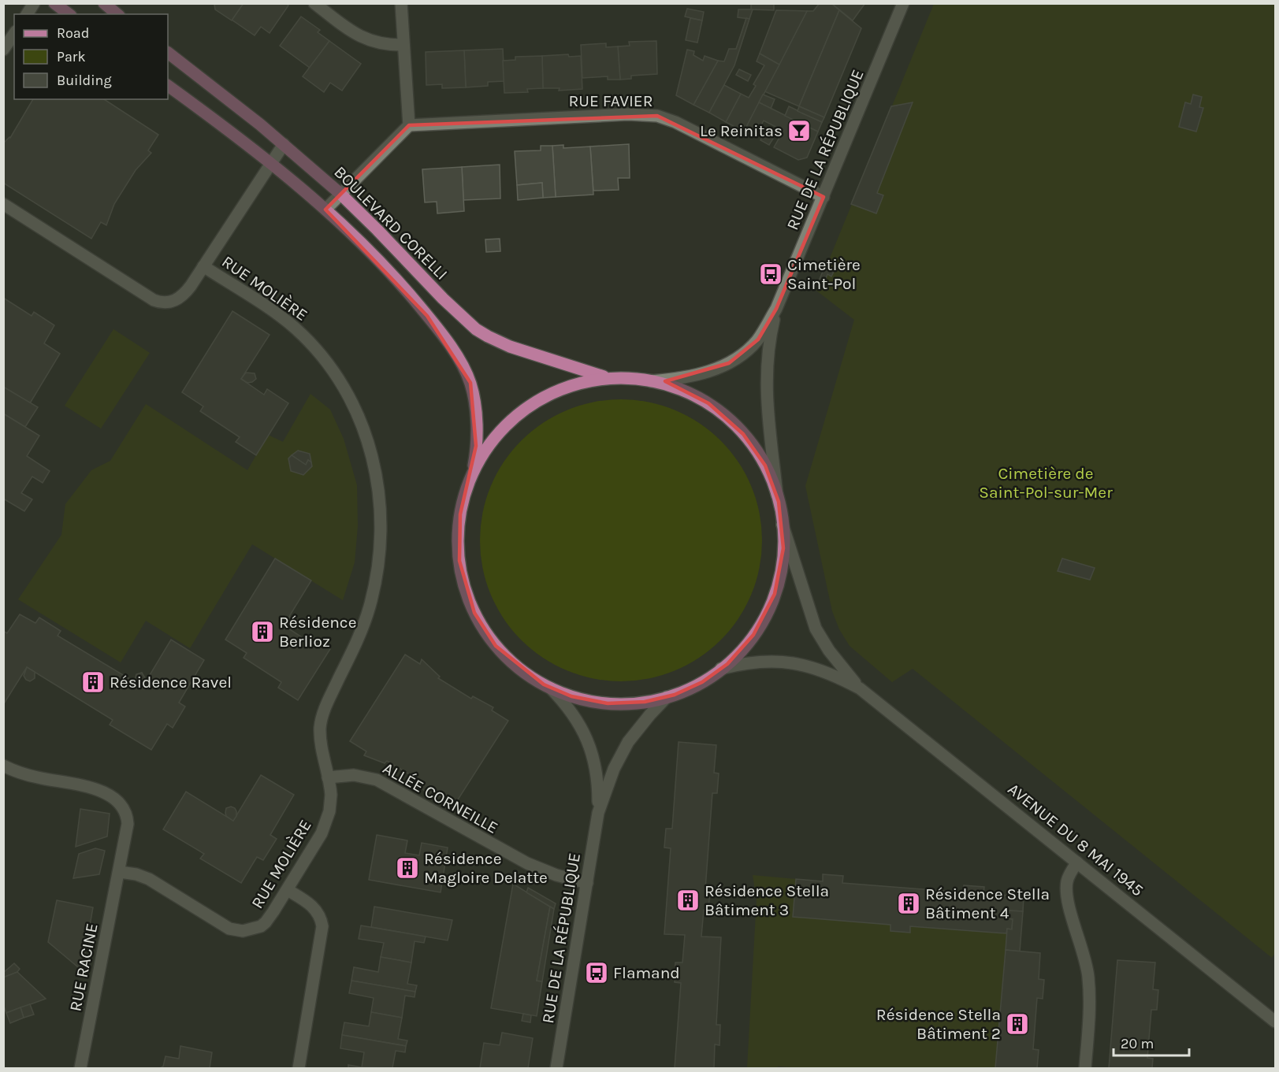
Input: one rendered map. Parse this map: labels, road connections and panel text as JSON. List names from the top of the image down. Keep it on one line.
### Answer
{"streets":{"main road":["BOULEVARD CORELLI"],"street":["RUE FAVIER","RUE DE LA RÉPUBLIQUE","RUE MOLIÈRE","ALLÉE CORNEILLE","AVENUE DU 8 MAI 1945","RUE RACINE"]},"crossings":[["RUE FAVIER","RUE DE LA RÉPUBLIQUE"],["RUE DE LA RÉPUBLIQUE","ALLÉE CORNEILLE"],["RUE MOLIÈRE","ALLÉE CORNEILLE"],["RUE MOLIÈRE","RUE RACINE"]],"parks":["Cimetière de Saint-Pol-sur-Mer"],"places":{"bar":["Le Reinitas"],"bus stop":["Cimetière Saint-Pol","Flamand"],"building":["Résidence Berlioz","Résidence Ravel","Résidence Magloire Delatte","Résidence Stella Bâtiment 3","Résidence Stella Bâtiment 4","Résidence Stella Bâtiment 2"]},"legend":["Road","Park","Building"],"scale_bar":"20 m"}
